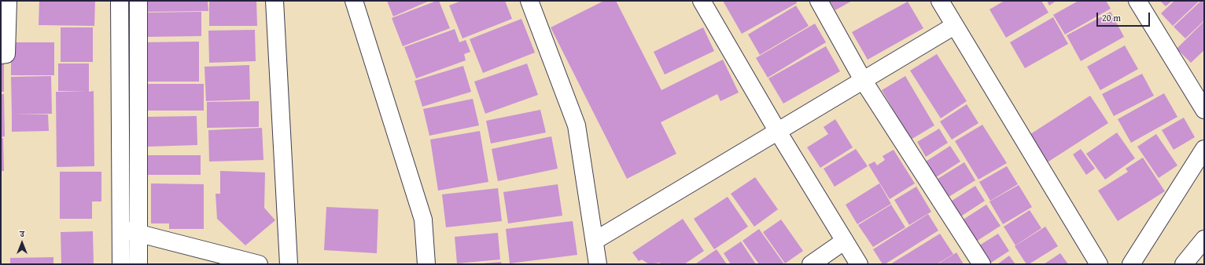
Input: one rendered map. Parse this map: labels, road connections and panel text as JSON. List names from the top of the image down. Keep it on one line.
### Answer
{"scale_bar":"20 m","north":"top"}
